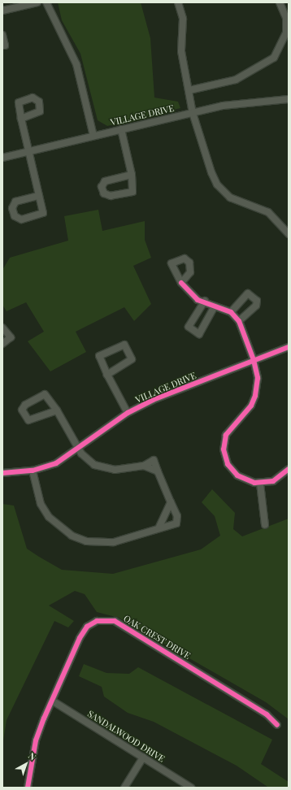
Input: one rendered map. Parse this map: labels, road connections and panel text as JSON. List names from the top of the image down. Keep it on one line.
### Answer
{"streets":{"street":["VILLAGE DRIVE","OAK CREST DRIVE","SANDALWOOD DRIVE"]},"crossings":[["OAK CREST DRIVE","SANDALWOOD DRIVE"]],"north":"top right"}
